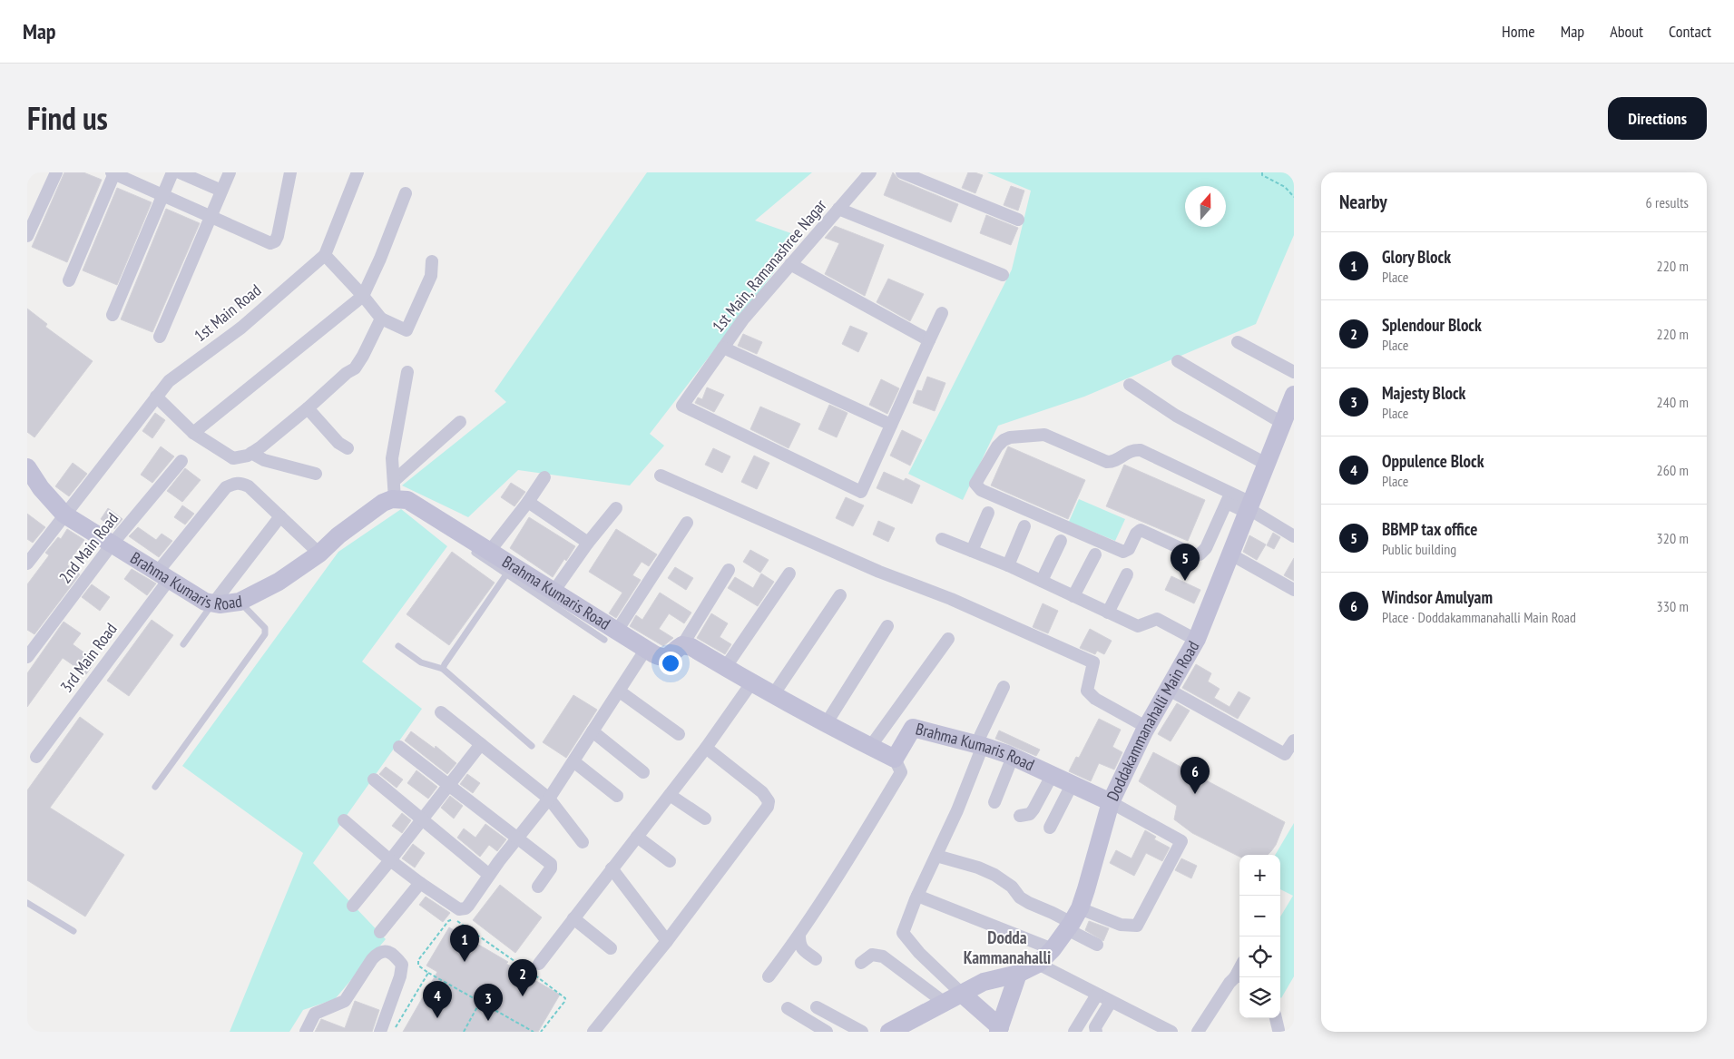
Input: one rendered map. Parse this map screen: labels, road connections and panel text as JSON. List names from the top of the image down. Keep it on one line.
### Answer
{"streets":{"street":["1st Main, Ramanashree Nagar","1st Main Road","2nd Main Road","Brahma Kumaris Road","3rd Main Road","Doddakammanahalli Main Road"]},"crossings":[["1st Main Road","Brahma Kumaris Road"],["2nd Main Road","Brahma Kumaris Road"],["Brahma Kumaris Road","3rd Main Road"],["Brahma Kumaris Road","Doddakammanahalli Main Road"]],"districts":["Dodda Kammanahalli"],"north":"top","page":{"header":"Map","nav":["Home","Map","About","Contact"],"title":"Find us","buttons":"Directions","heading":["Nearby","6 results"],"list":[{"mark":"1","name":"Glory Block","note":"Place","value":"220 m"},{"mark":"2","name":"Splendour Block","note":"Place","value":"220 m"},{"mark":"3","name":"Majesty Block","note":"Place","value":"240 m"},{"mark":"4","name":"Oppulence Block","note":"Place","value":"260 m"},{"mark":"5","name":"BBMP tax office","note":"Public building","value":"320 m"},{"mark":"6","name":"Windsor Amulyam","note":"Place · Doddakammanahalli Main Road","value":"330 m"}],"pins":["5","6","1","2","4","3"],"map_buttons":["+","−"]}}
